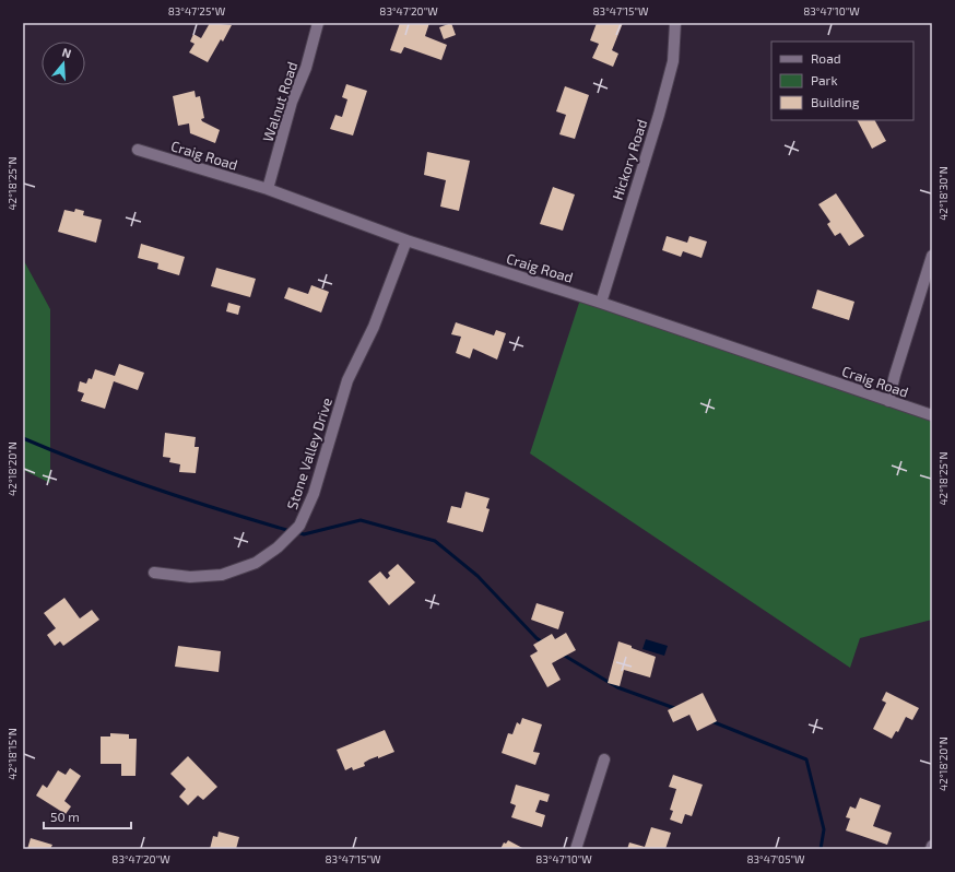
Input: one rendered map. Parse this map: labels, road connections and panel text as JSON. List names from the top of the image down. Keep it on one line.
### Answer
{"streets":{"street":["Walnut Road","Craig Road","Hickory Road","Stone Valley Drive"]},"crossings":[["Walnut Road","Craig Road"],["Craig Road","Hickory Road"],["Craig Road","Stone Valley Drive"]],"legend":["Road","Park","Building"],"scale_bar":"50 m","north":"top","coordinates":["83°47'25\"W","83°47'20\"W","83°47'15\"W","83°47'10\"W","42°18'25\"N","42°18'30\"N","42°18'20\"N","42°18'15\"N","83°47'05\"W"]}
